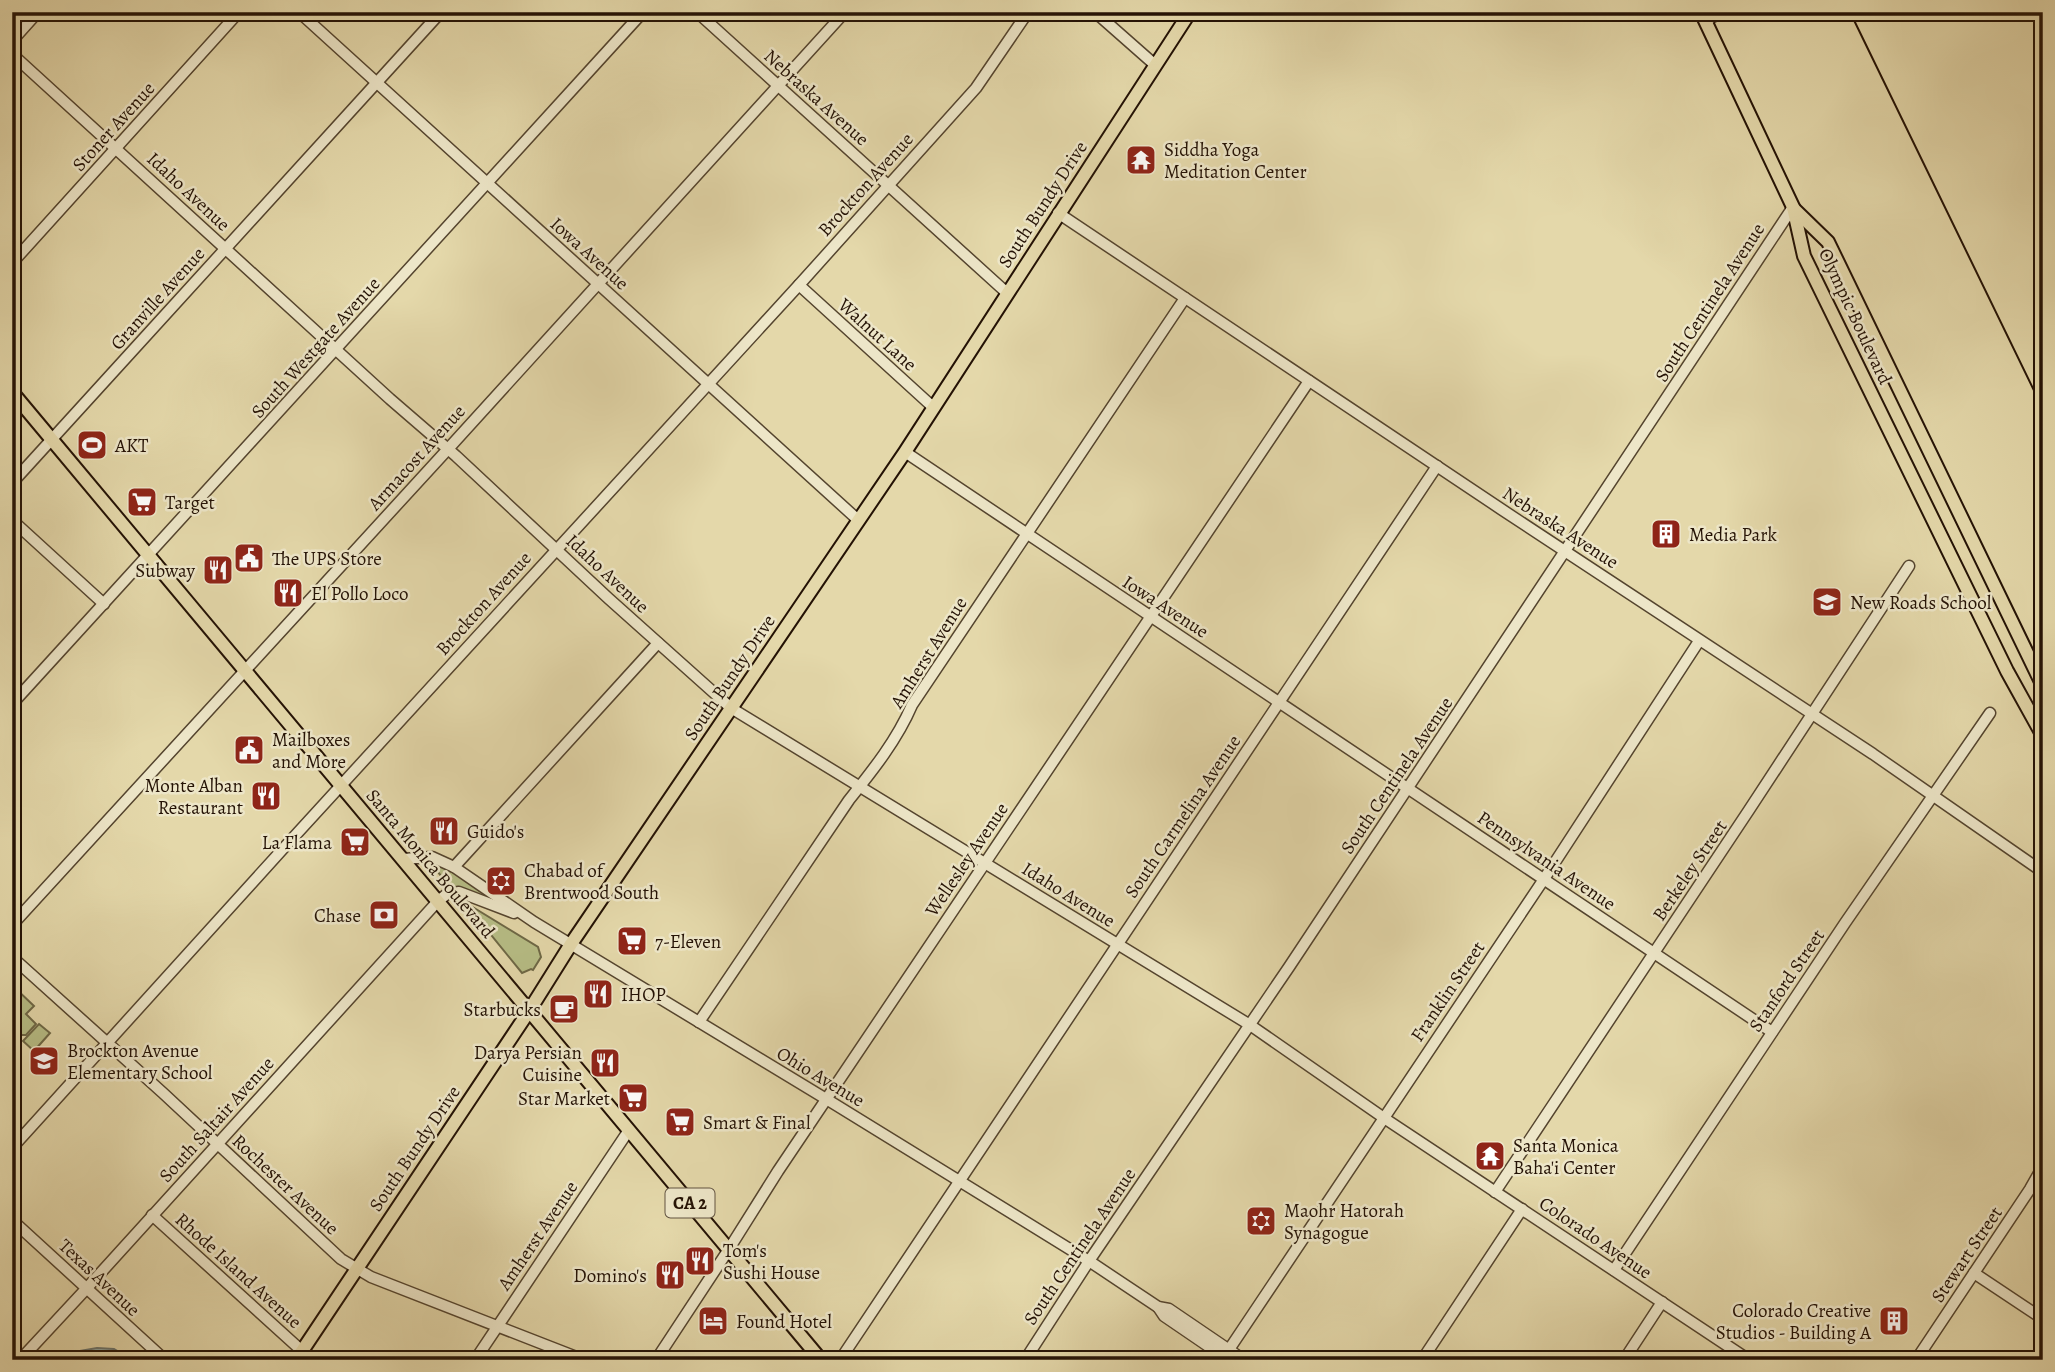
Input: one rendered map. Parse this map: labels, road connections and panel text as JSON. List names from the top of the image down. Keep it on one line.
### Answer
{"streets":{"main road":["South Bundy Drive","Olympic Boulevard","Santa Monica Boulevard","CA 2"],"street":["Nebraska Avenue","Stoner Avenue","Brockton Avenue","Idaho Avenue","Iowa Avenue","Granville Avenue","South Centinela Avenue","Walnut Lane","South Westgate Avenue","Armacost Avenue","Amherst Avenue","South Carmelina Avenue","Wellesley Avenue","Pennsylvania Avenue","Berkeley Street","Stanford Street","Franklin Street","Ohio Avenue","South Saltair Avenue","Rochester Avenue","Colorado Avenue","Stewart Street","Rhode Island Avenue","Texas Avenue"]},"crossings":[["Nebraska Avenue","Brockton Avenue"],["Nebraska Avenue","South Bundy Drive"],["Nebraska Avenue","South Centinela Avenue"],["Nebraska Avenue","Armacost Avenue"],["Nebraska Avenue","Amherst Avenue"],["Nebraska Avenue","South Carmelina Avenue"],["Nebraska Avenue","Wellesley Avenue"],["Nebraska Avenue","Berkeley Street"],["Nebraska Avenue","Stanford Street"],["Nebraska Avenue","Franklin Street"],["Stoner Avenue","Idaho Avenue"],["Brockton Avenue","Idaho Avenue"],["Brockton Avenue","Iowa Avenue"],["Brockton Avenue","Walnut Lane"],["Brockton Avenue","Santa Monica Boulevard"],["Brockton Avenue","Rochester Avenue"],["Idaho Avenue","South Bundy Drive"],["Idaho Avenue","Granville Avenue"],["Idaho Avenue","South Centinela Avenue"],["Idaho Avenue","South Westgate Avenue"],["Idaho Avenue","Armacost Avenue"],["Idaho Avenue","Amherst Avenue"],["Idaho Avenue","South Carmelina Avenue"],["Idaho Avenue","Wellesley Avenue"],["Idaho Avenue","Colorado Avenue"],["South Bundy Drive","Iowa Avenue"],["South Bundy Drive","Walnut Lane"],["South Bundy Drive","Santa Monica Boulevard"],["South Bundy Drive","Ohio Avenue"],["South Bundy Drive","Rochester Avenue"],["South Bundy Drive","Rhode Island Avenue"],["Iowa Avenue","Granville Avenue"],["Iowa Avenue","South Centinela Avenue"],["Iowa Avenue","South Westgate Avenue"],["Iowa Avenue","Armacost Avenue"],["Iowa Avenue","Amherst Avenue"],["Iowa Avenue","South Carmelina Avenue"],["Iowa Avenue","Wellesley Avenue"],["Iowa Avenue","Pennsylvania Avenue"],["Granville Avenue","Santa Monica Boulevard"],["South Centinela Avenue","Olympic Boulevard"],["South Centinela Avenue","Pennsylvania Avenue"],["South Centinela Avenue","Ohio Avenue"],["South Centinela Avenue","Colorado Avenue"],["South Westgate Avenue","Santa Monica Boulevard"],["Armacost Avenue","Santa Monica Boulevard"],["Amherst Avenue","Santa Monica Boulevard"],["Amherst Avenue","Ohio Avenue"],["Amherst Avenue","Rochester Avenue"],["South Carmelina Avenue","Ohio Avenue"],["Wellesley Avenue","Santa Monica Boulevard"],["Wellesley Avenue","Ohio Avenue"],["Pennsylvania Avenue","Berkeley Street"],["Pennsylvania Avenue","Stanford Street"],["Pennsylvania Avenue","Franklin Street"],["Santa Monica Boulevard","Ohio Avenue"],["Santa Monica Boulevard","South Saltair Avenue"],["Berkeley Street","Colorado Avenue"],["Stanford Street","Colorado Avenue"],["Franklin Street","Ohio Avenue"],["Franklin Street","Colorado Avenue"],["Ohio Avenue","South Saltair Avenue"],["South Saltair Avenue","Rochester Avenue"],["South Saltair Avenue","Rhode Island Avenue"],["South Saltair Avenue","Texas Avenue"]],"places":{"temple":["Siddha Yoga Meditation Center","Santa Monica Baha'i Center"],"sports":["AKT"],"supermarket":["Target","La Flama","7-Eleven","Star Market","Smart & Final"],"building":["Media Park","Colorado Creative Studios - Building A"],"public building":["The UPS Store","Mailboxes and More"],"restaurant":["Subway","El Pollo Loco","Monte Alban Restaurant","Guido's","IHOP","Darya Persian Cuisine","Tom's Sushi House","Domino's"],"school or university":["New Roads School","Brockton Avenue Elementary School"],"synagogue":["Chabad of Brentwood South","Maohr Hatorah Synagogue"],"bank":["Chase"],"cafe":["Starbucks"],"hotel":["Found Hotel"]}}
